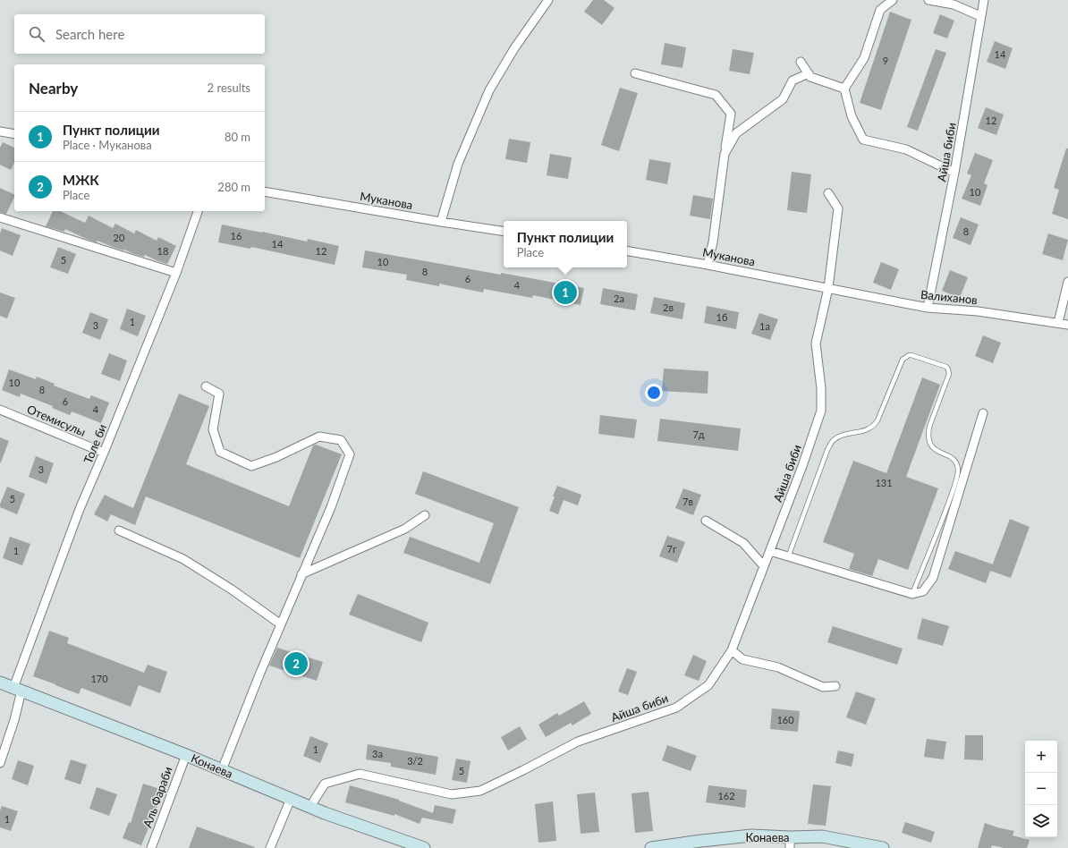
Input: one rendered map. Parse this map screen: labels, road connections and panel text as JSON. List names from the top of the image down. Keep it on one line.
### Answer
{"streets":{"main road":["Конаева"],"street":["Айша биби","Муканова","Валиханов","Отемисулы","Толе би","Аль Фараби"]},"crossings":[["Айша биби","Муканова"],["Айша биби","Валиханов"],["Айша биби","Конаева"],["Муканова","Валиханов"],["Отемисулы","Толе би"],["Толе би","Конаева"],["Конаева","Аль Фараби"]],"house_numbers":["14","9","12","10","8","16","20","14","18","12","5","10","8","6","4","2а","2в","1б","1","3","1а","10","8","6","4","7д","3","131","5","7в","7г","1","170","160","1","3а","3/2","5","162","1"],"page":{"search":"Search here","heading":["Nearby","2 results"],"list":[{"mark":"1","name":"Пункт полиции","note":"Place · Муканова","value":"80 m"},{"mark":"2","name":"МЖК","note":"Place","value":"280 m"}],"popup":["Пункт полиции","Place"],"pins":["1","2"],"map_buttons":["+","−"]}}
